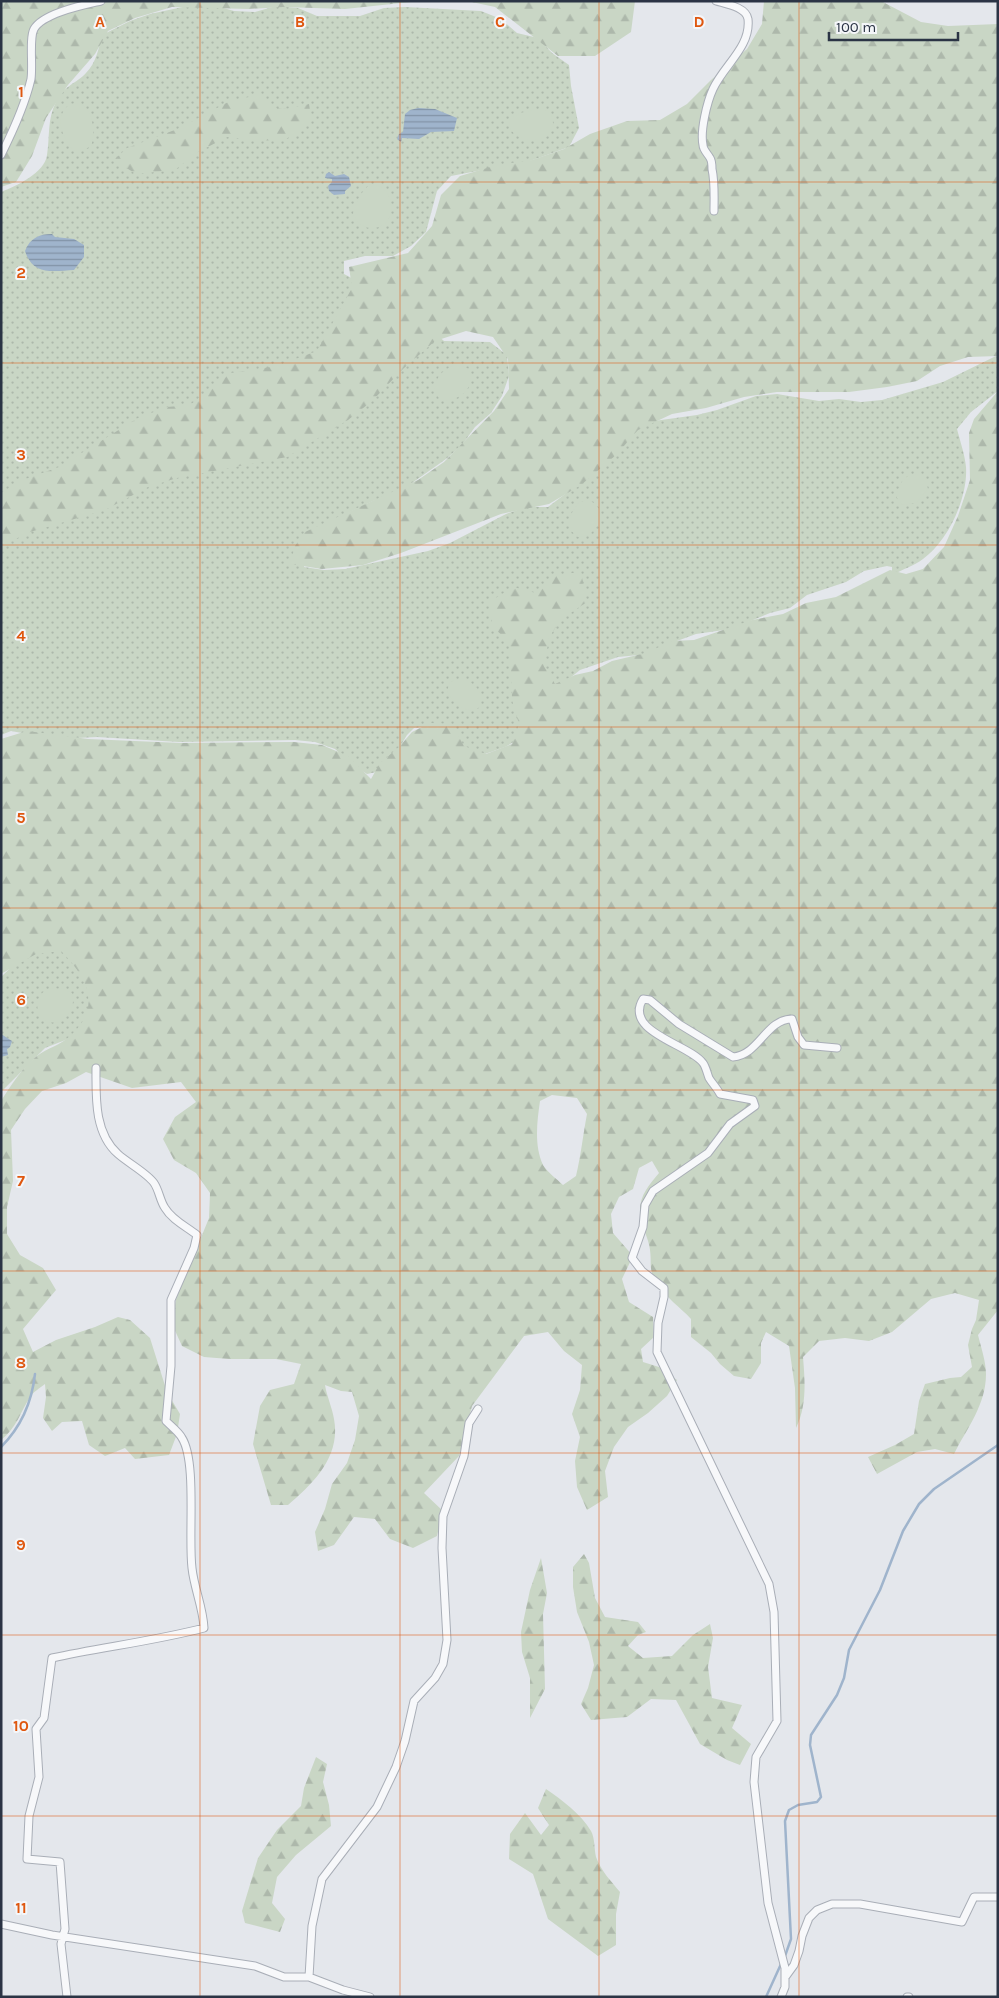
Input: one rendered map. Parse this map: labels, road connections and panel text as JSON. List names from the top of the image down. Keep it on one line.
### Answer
{"scale_bar":"100 m","grid":{"columns":["A","B","C","D"],"rows":["1","2","3","4","5","6","7","8","9","10","11"]}}
